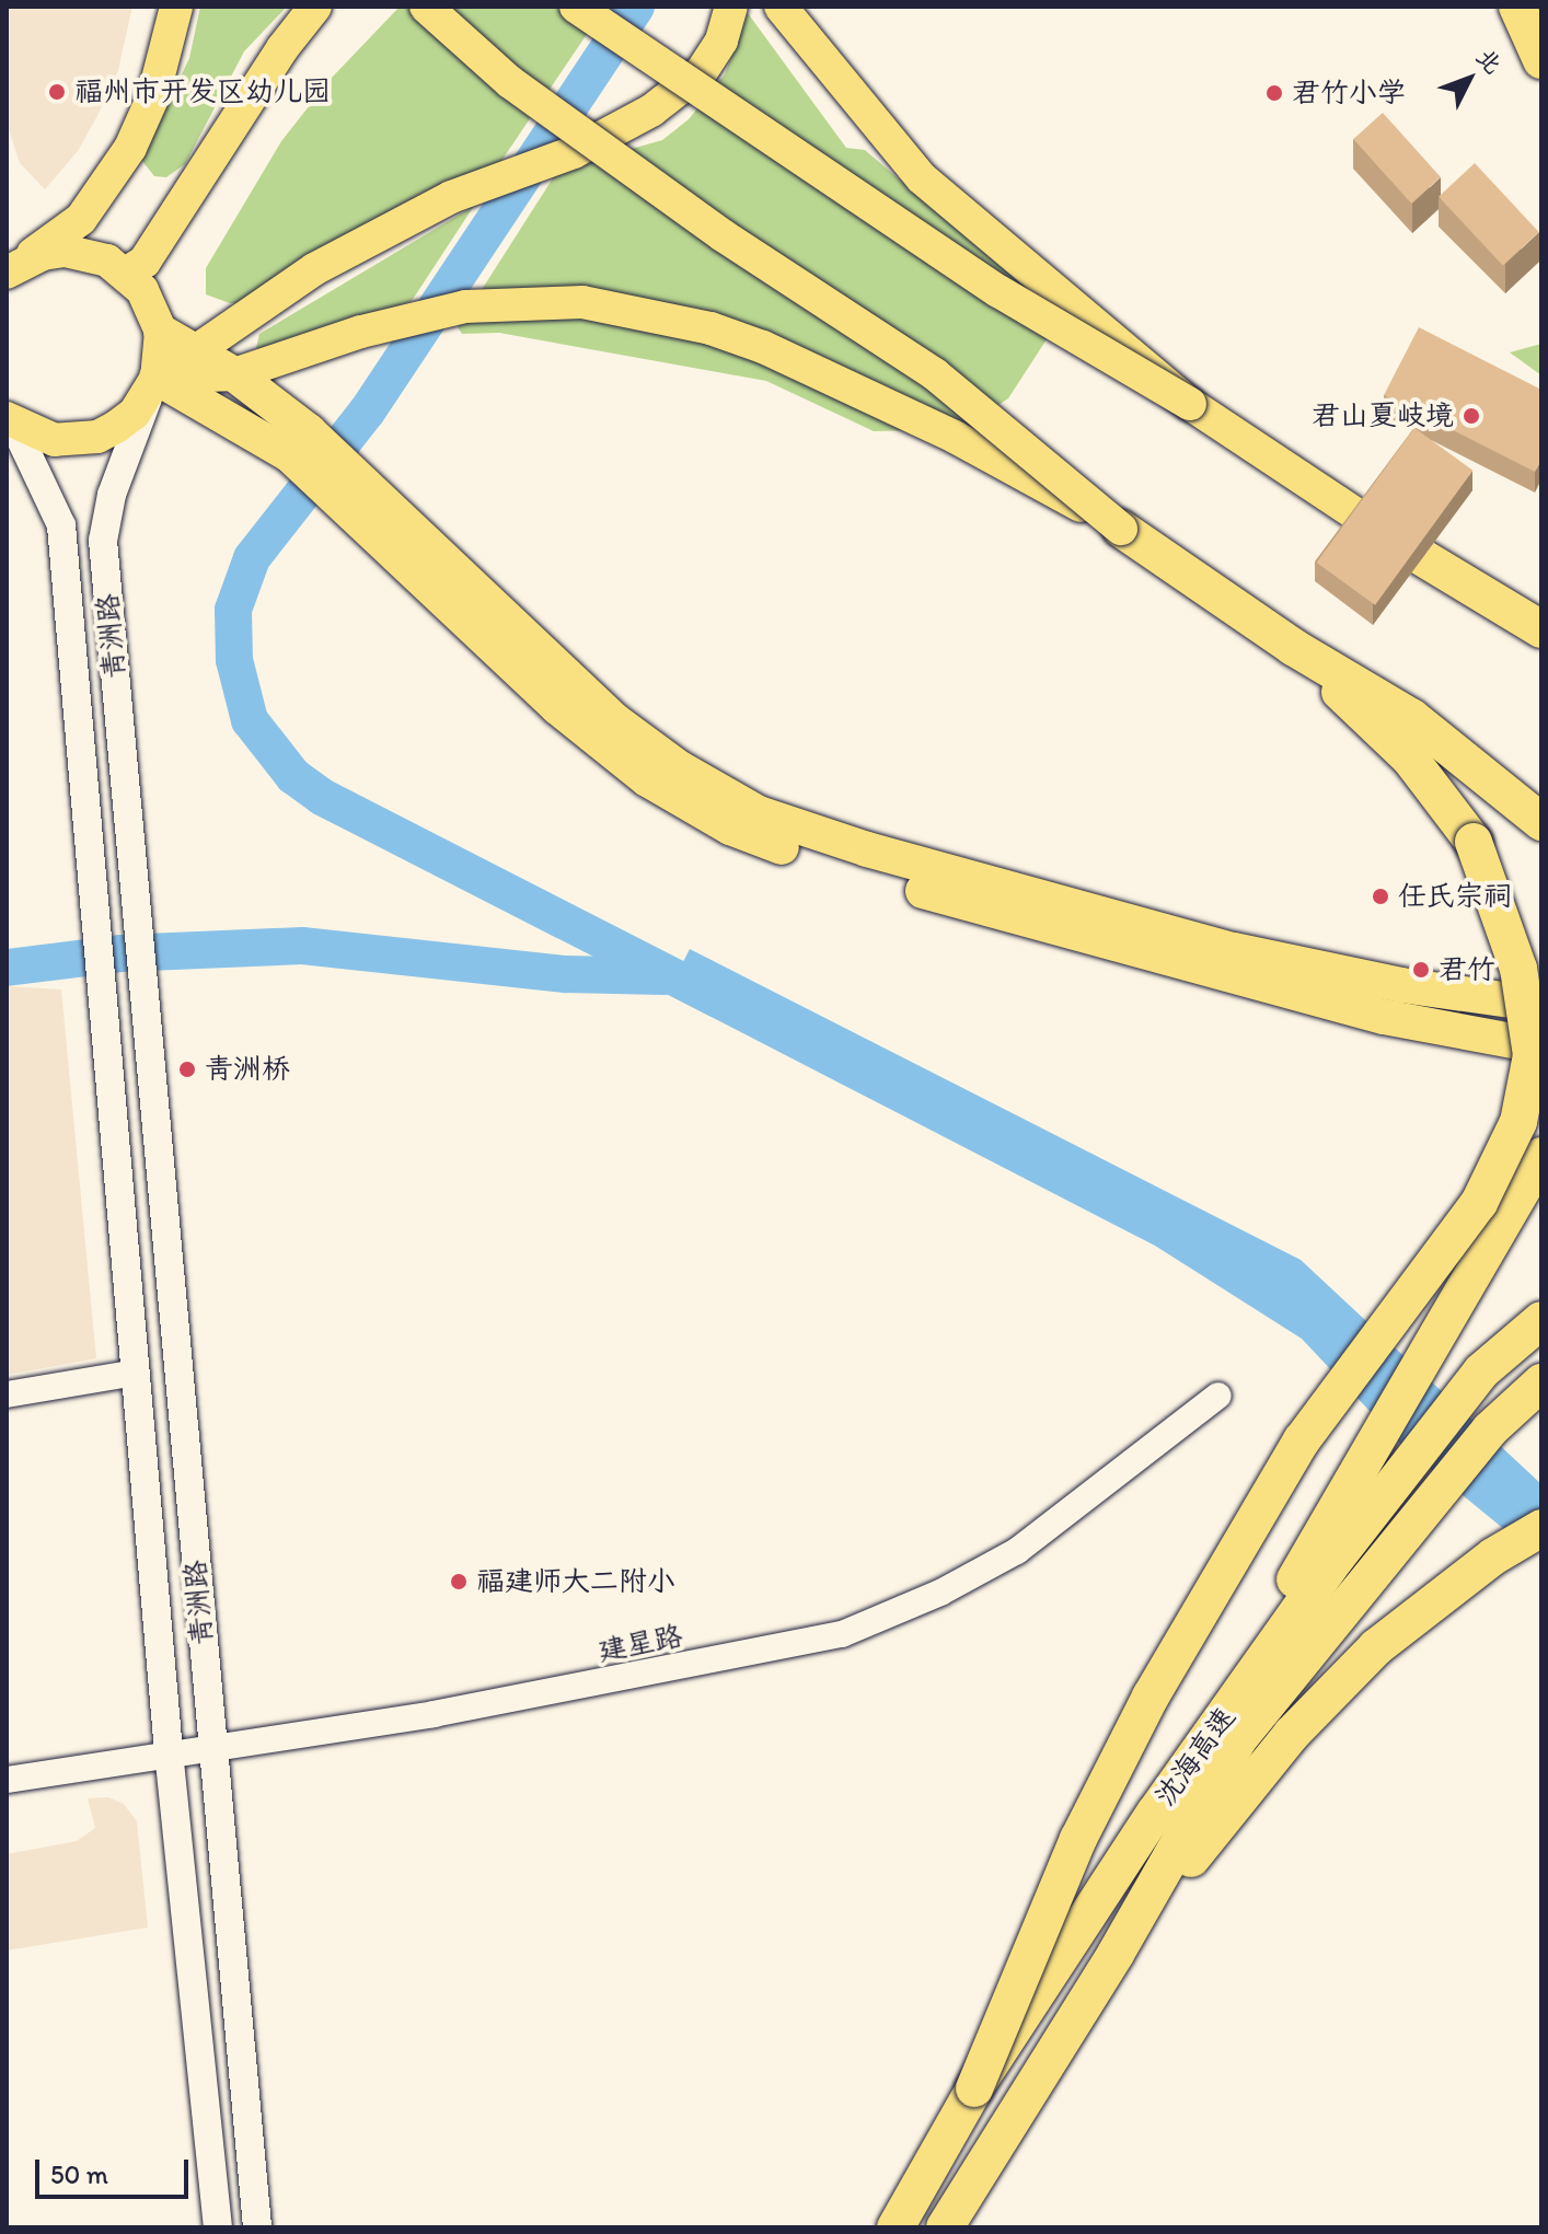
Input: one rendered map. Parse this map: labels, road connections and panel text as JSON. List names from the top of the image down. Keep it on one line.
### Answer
{"streets":{"highway":["沈海高速"],"main road":["青洲路"],"street":["建星路"]},"crossings":[["青洲路","建星路"]],"places":["福州市开发区幼儿园","君竹小学","君山夏岐境","任氏宗祠","君竹","青洲桥","福建师大二附小"],"scale_bar":"50 m","north":"top right"}
